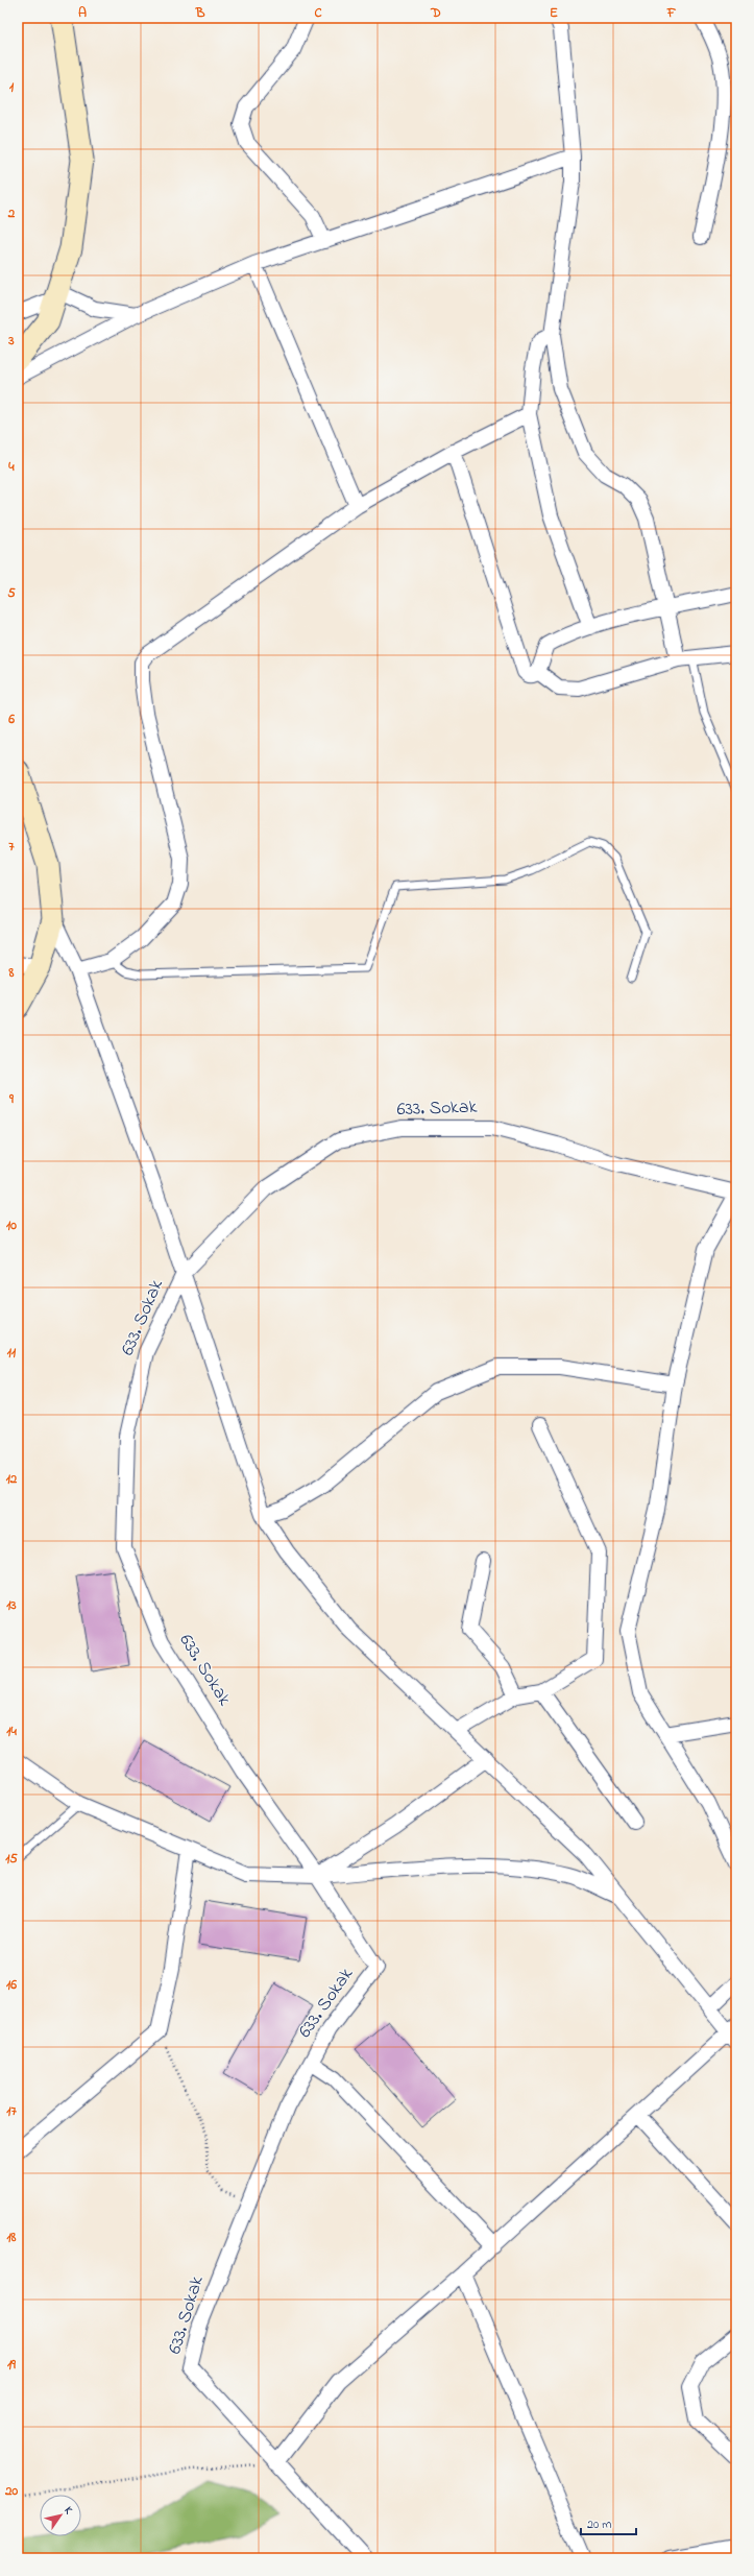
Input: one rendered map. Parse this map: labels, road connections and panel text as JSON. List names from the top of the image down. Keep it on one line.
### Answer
{"streets":{"street":["633. Sokak"]},"scale_bar":"20 m","north":"top right","grid":{"columns":["A","B","C","D","E","F"],"rows":["1","2","3","4","5","6","7","8","9","10","11","12","13","14","15","16","17","18","19","20"]}}
